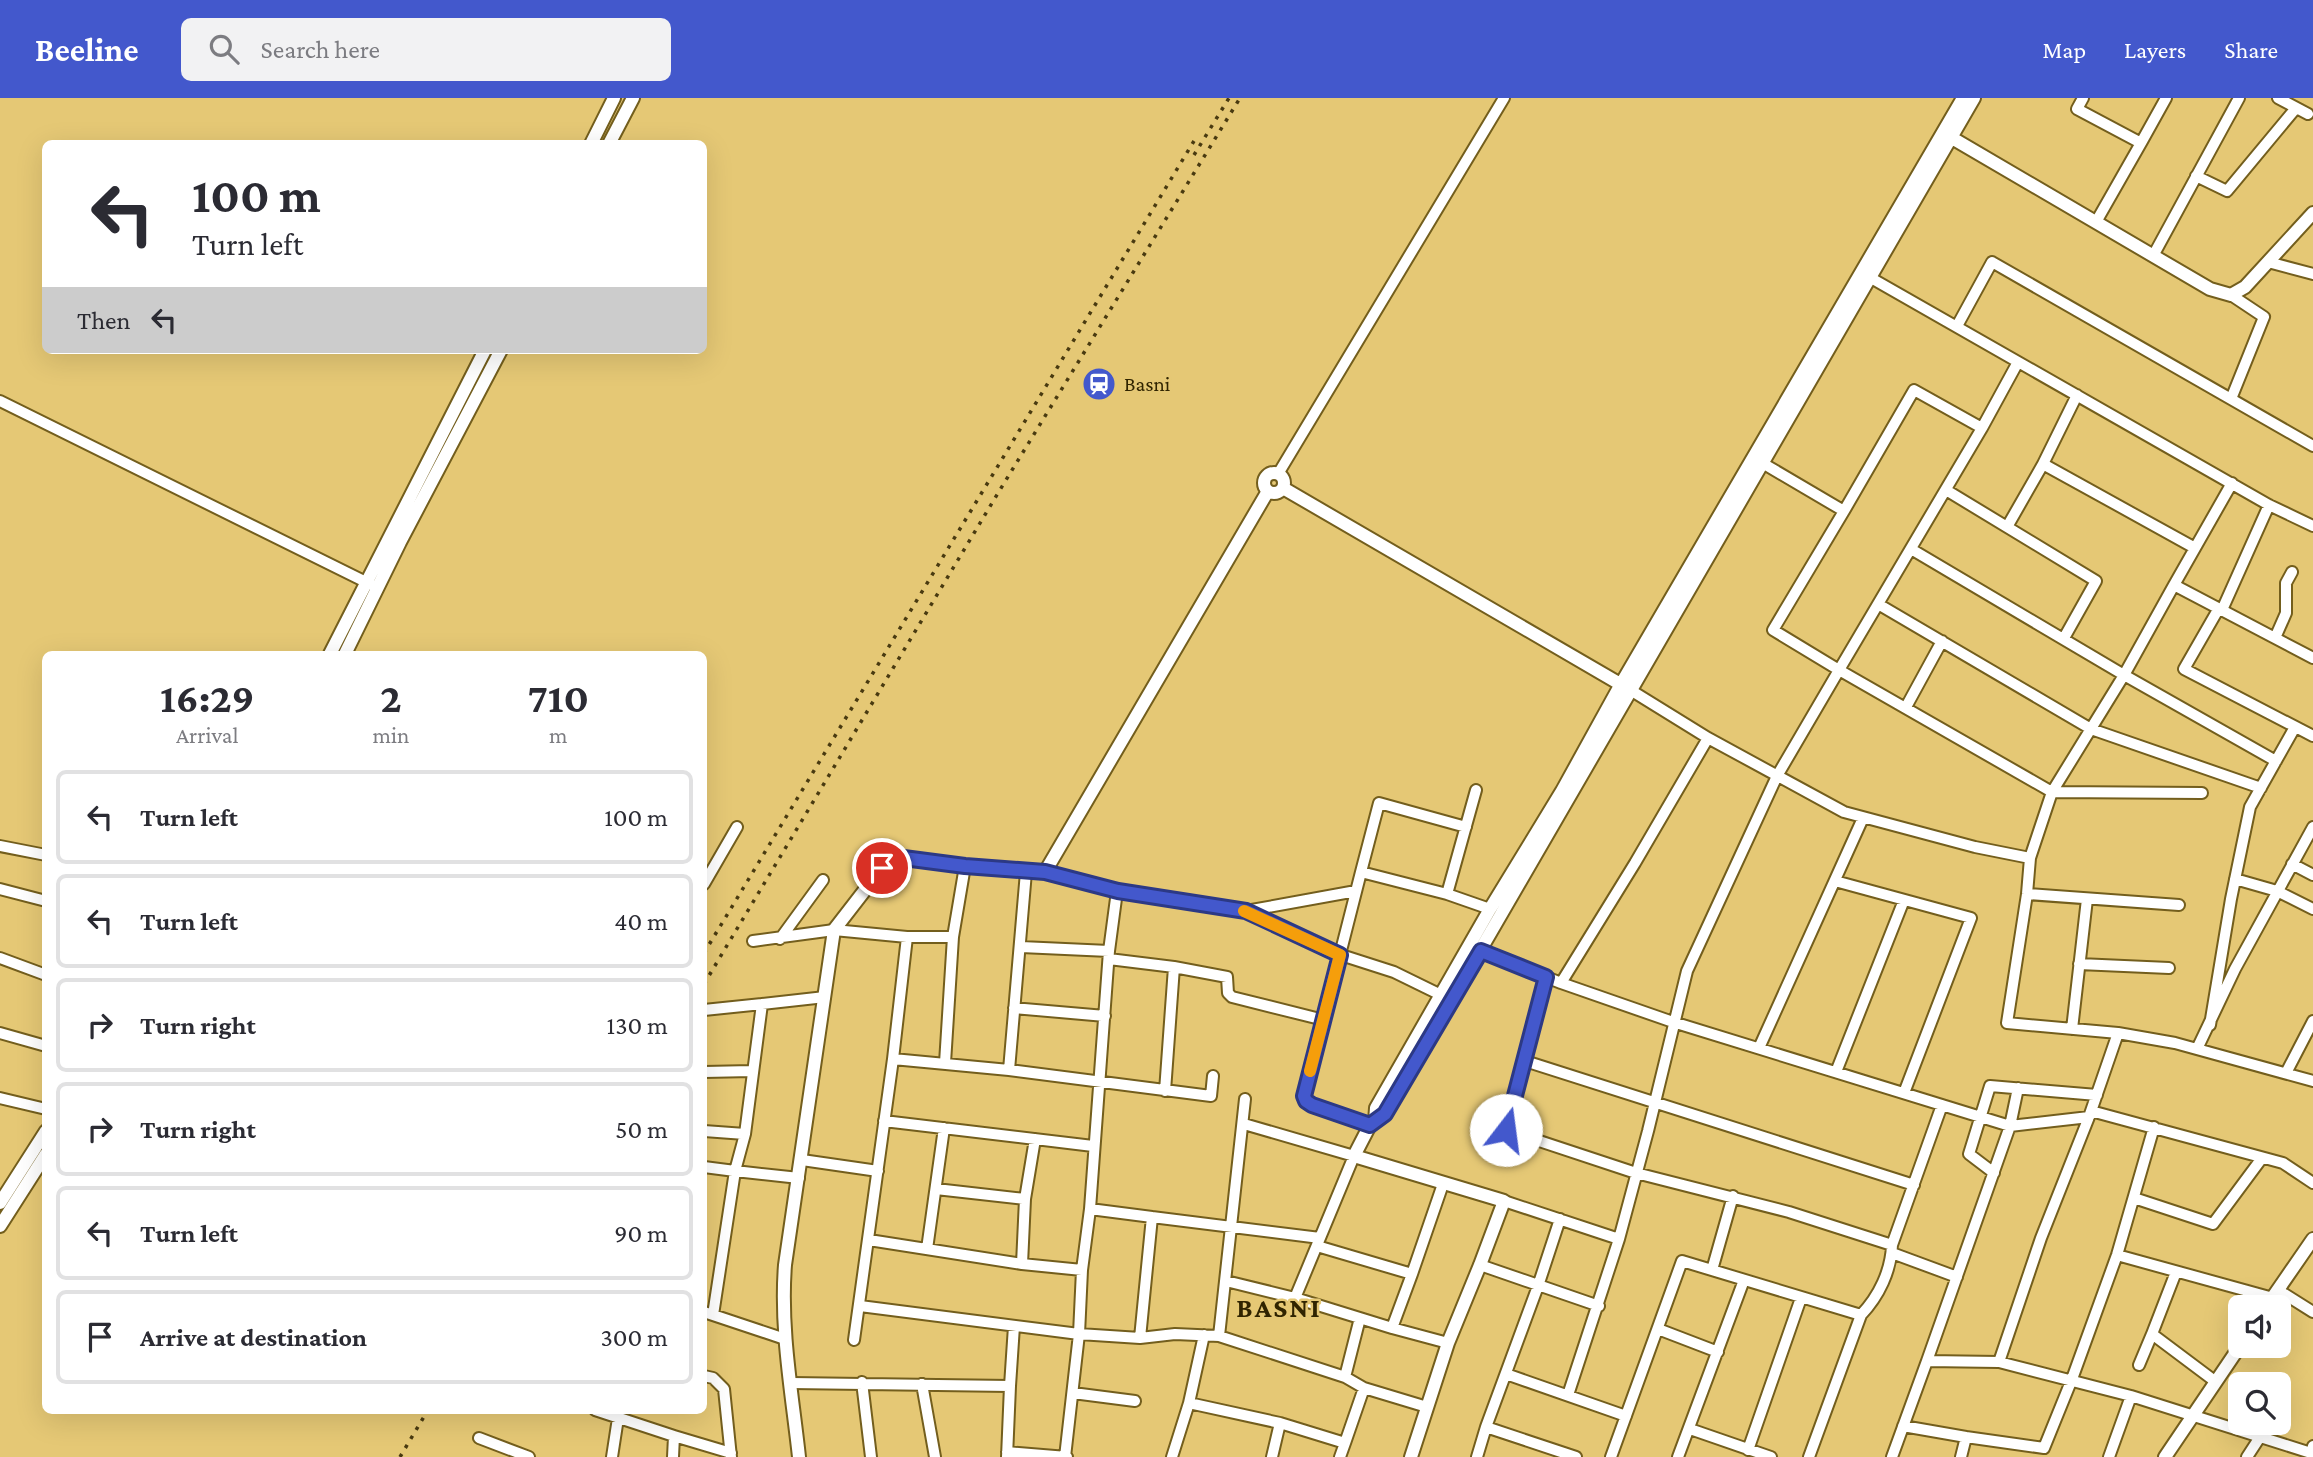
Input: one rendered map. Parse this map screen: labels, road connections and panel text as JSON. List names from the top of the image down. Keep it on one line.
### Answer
{"districts":["BASNI"],"places":{"station":["Basni"]},"page":{"header":"Beeline","search":"Search here","nav":["Map","Layers","Share"],"turn":["100 m","Turn left"],"then":"Then","eta":["16:29","Arrival","2","min","710","m"],"list":[{"name":"Turn left","value":"100 m"},{"name":"Turn left","value":"40 m"},{"name":"Turn right","value":"130 m"},{"name":"Turn right","value":"50 m"},{"name":"Turn left","value":"90 m"},{"name":"Arrive at destination","value":"300 m"}]}}
